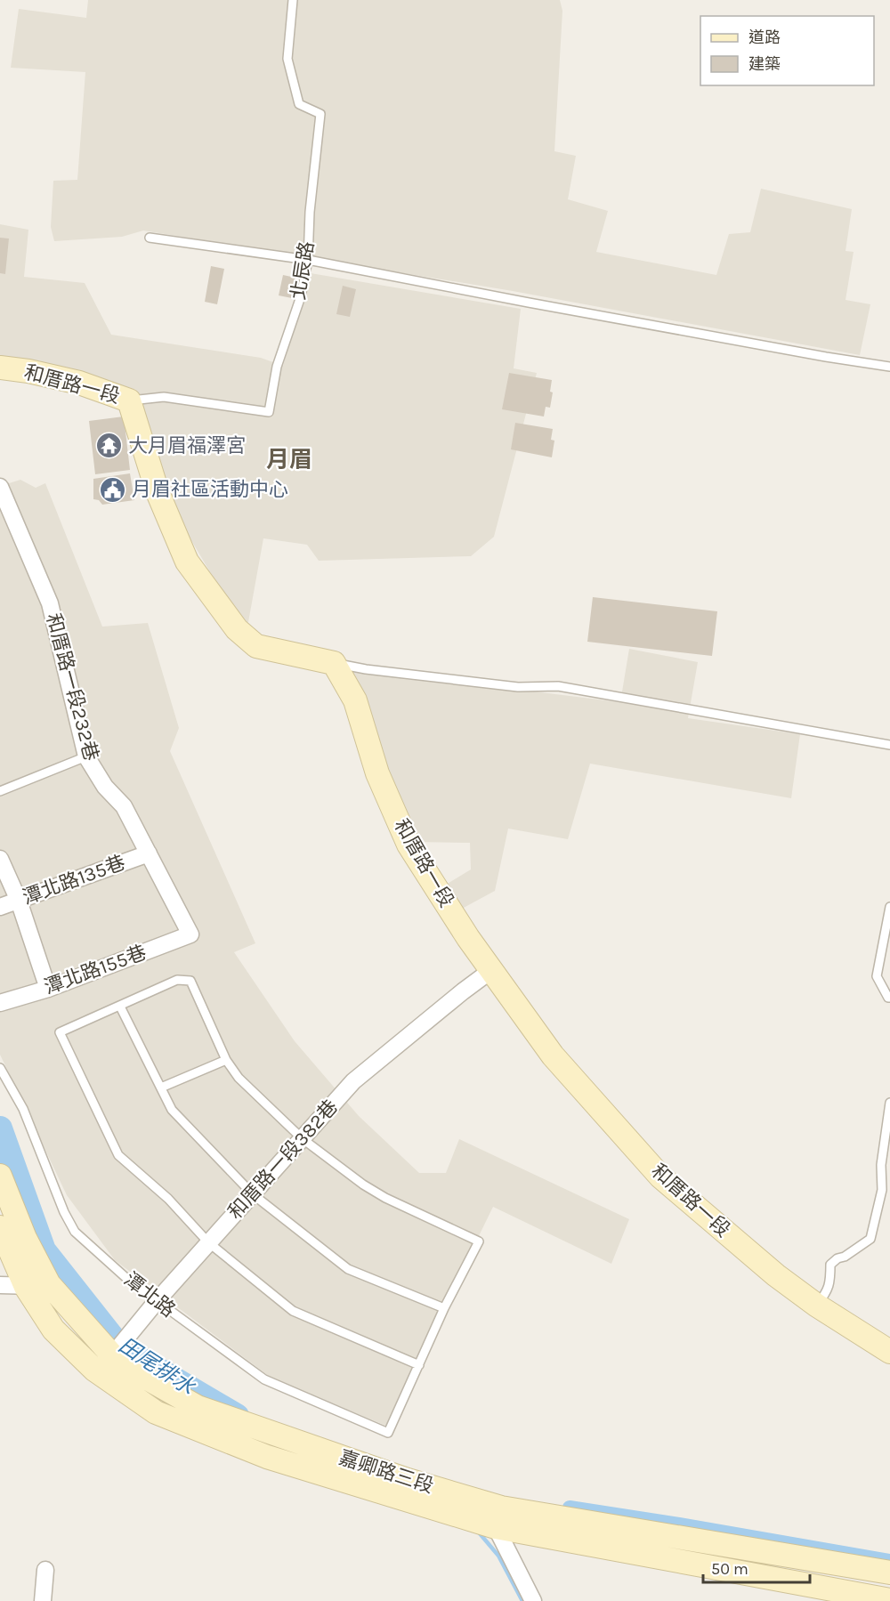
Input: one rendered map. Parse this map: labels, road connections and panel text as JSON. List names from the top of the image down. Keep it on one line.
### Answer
{"streets":{"street":["和厝路一段","和厝路一段232巷","潭北路135巷","潭北路155巷","和厝路一段382巷","嘉卿路三段"],"lane":["北辰路","潭北路"]},"crossings":[["北辰路","和厝路一段"],["和厝路一段","和厝路一段382巷"],["和厝路一段232巷","潭北路135巷"],["和厝路一段232巷","潭北路155巷"],["和厝路一段382巷","潭北路"],["和厝路一段382巷","嘉卿路三段"]],"districts":["月眉"],"water":["田尾排水"],"places":{"temple":["大月眉福澤宮"],"public building":["月眉社區活動中心"]},"legend":["道路","建築"],"scale_bar":"50 m"}
